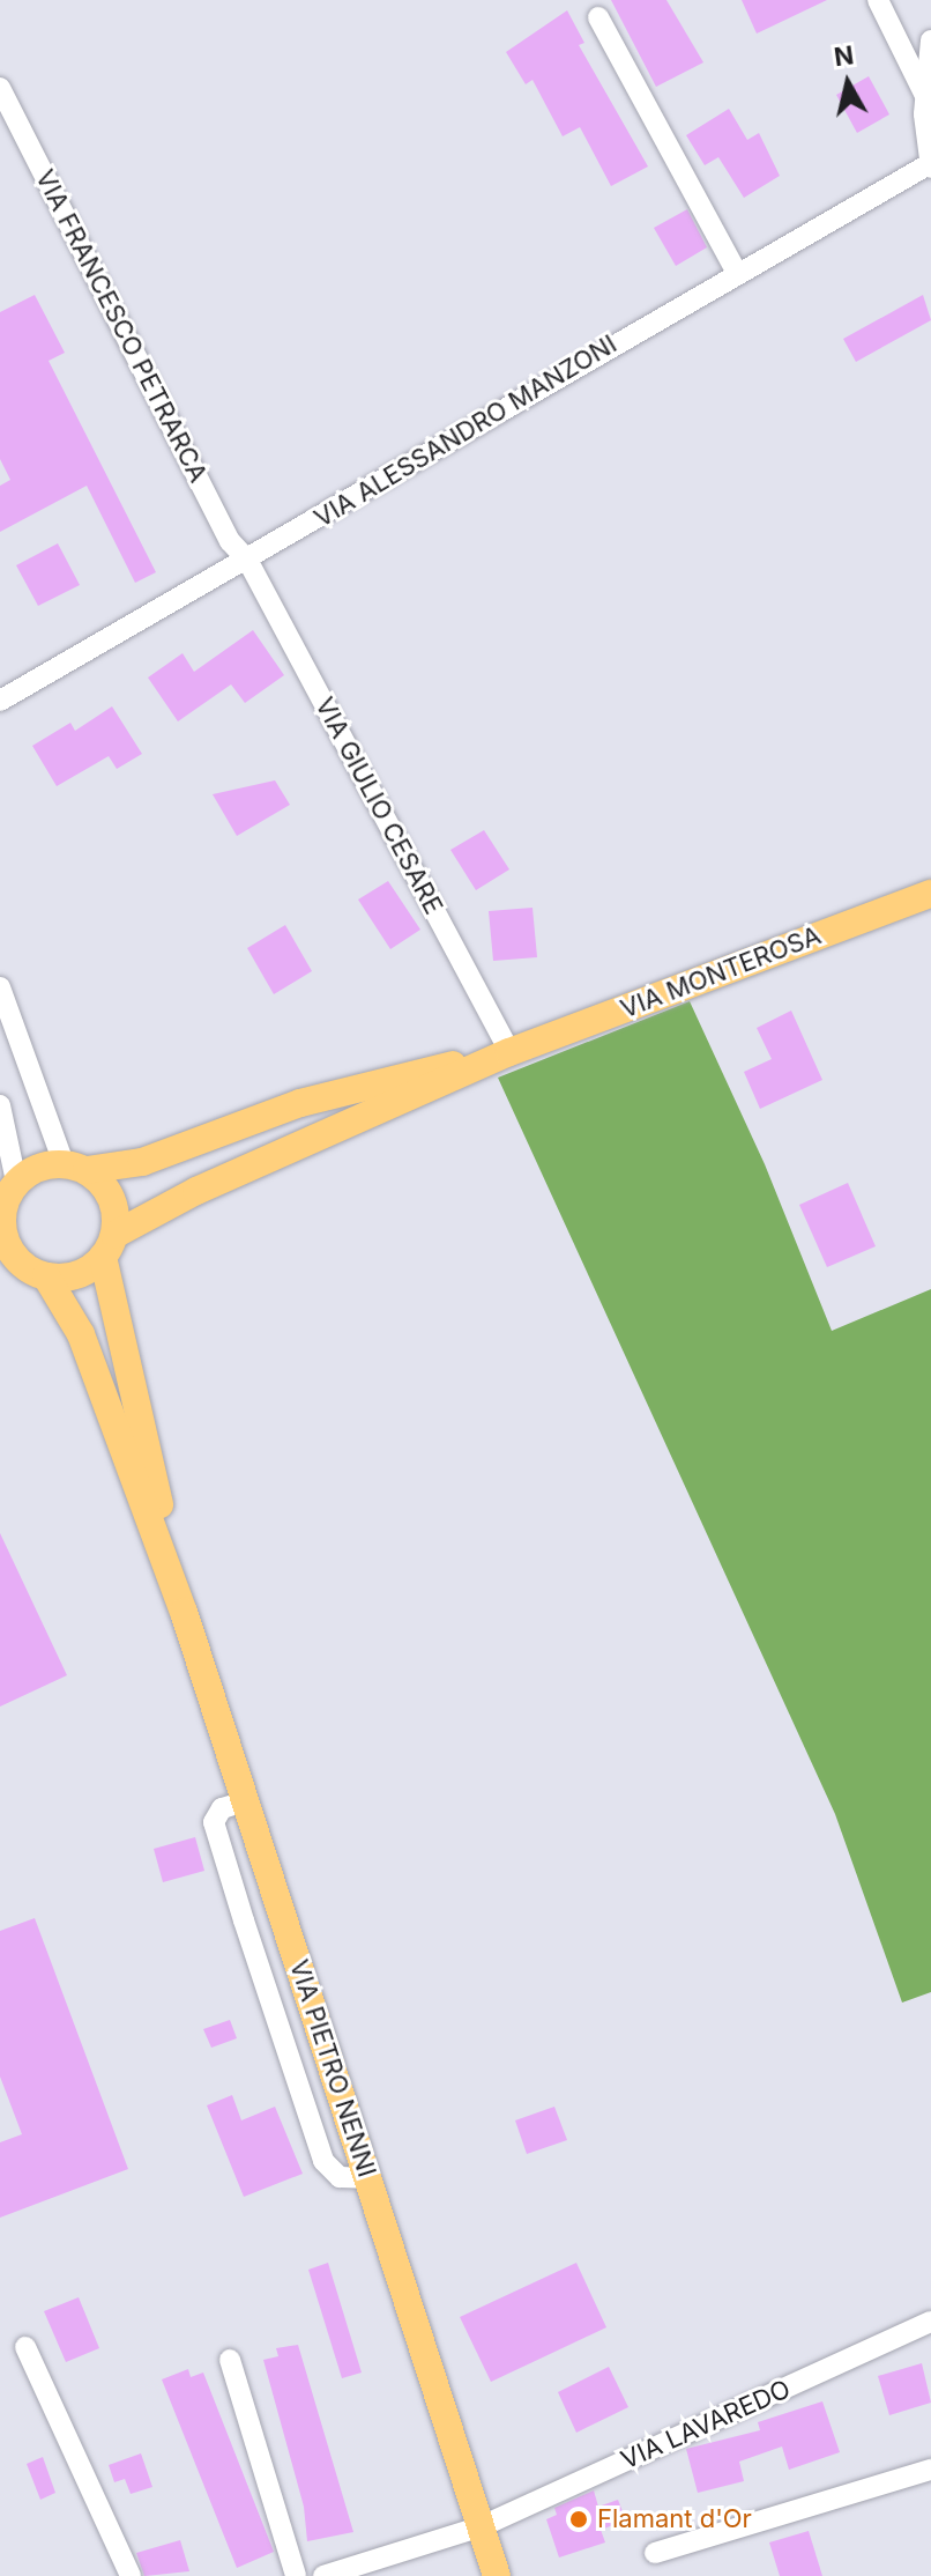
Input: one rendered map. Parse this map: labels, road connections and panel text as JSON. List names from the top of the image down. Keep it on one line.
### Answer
{"streets":{"main road":["VIA MONTEROSA","VIA PIETRO NENNI"],"street":["VIA FRANCESCO PETRARCA","VIA ALESSANDRO MANZONI","VIA GIULIO CESARE","VIA LAVAREDO"]},"crossings":[["VIA FRANCESCO PETRARCA","VIA ALESSANDRO MANZONI"],["VIA FRANCESCO PETRARCA","VIA GIULIO CESARE"],["VIA ALESSANDRO MANZONI","VIA GIULIO CESARE"],["VIA GIULIO CESARE","VIA MONTEROSA"],["VIA MONTEROSA","VIA PIETRO NENNI"],["VIA PIETRO NENNI","VIA LAVAREDO"]],"places":["Flamant d'Or"],"north":"top"}
